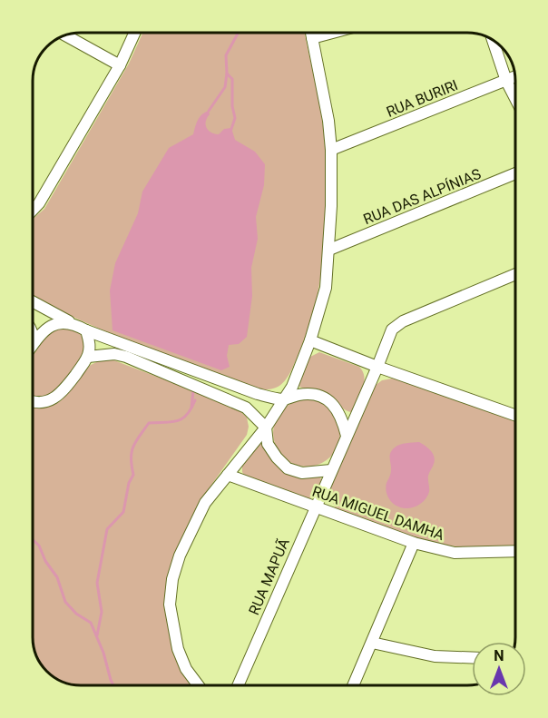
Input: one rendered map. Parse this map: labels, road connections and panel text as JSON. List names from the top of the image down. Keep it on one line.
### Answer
{"streets":{"street":["RUA BURIRI","RUA DAS ALPÍNIAS","RUA MIGUEL DAMHA","RUA MAPUÃ"]},"crossings":[["RUA MIGUEL DAMHA","RUA MAPUÃ"]],"north":"top"}
